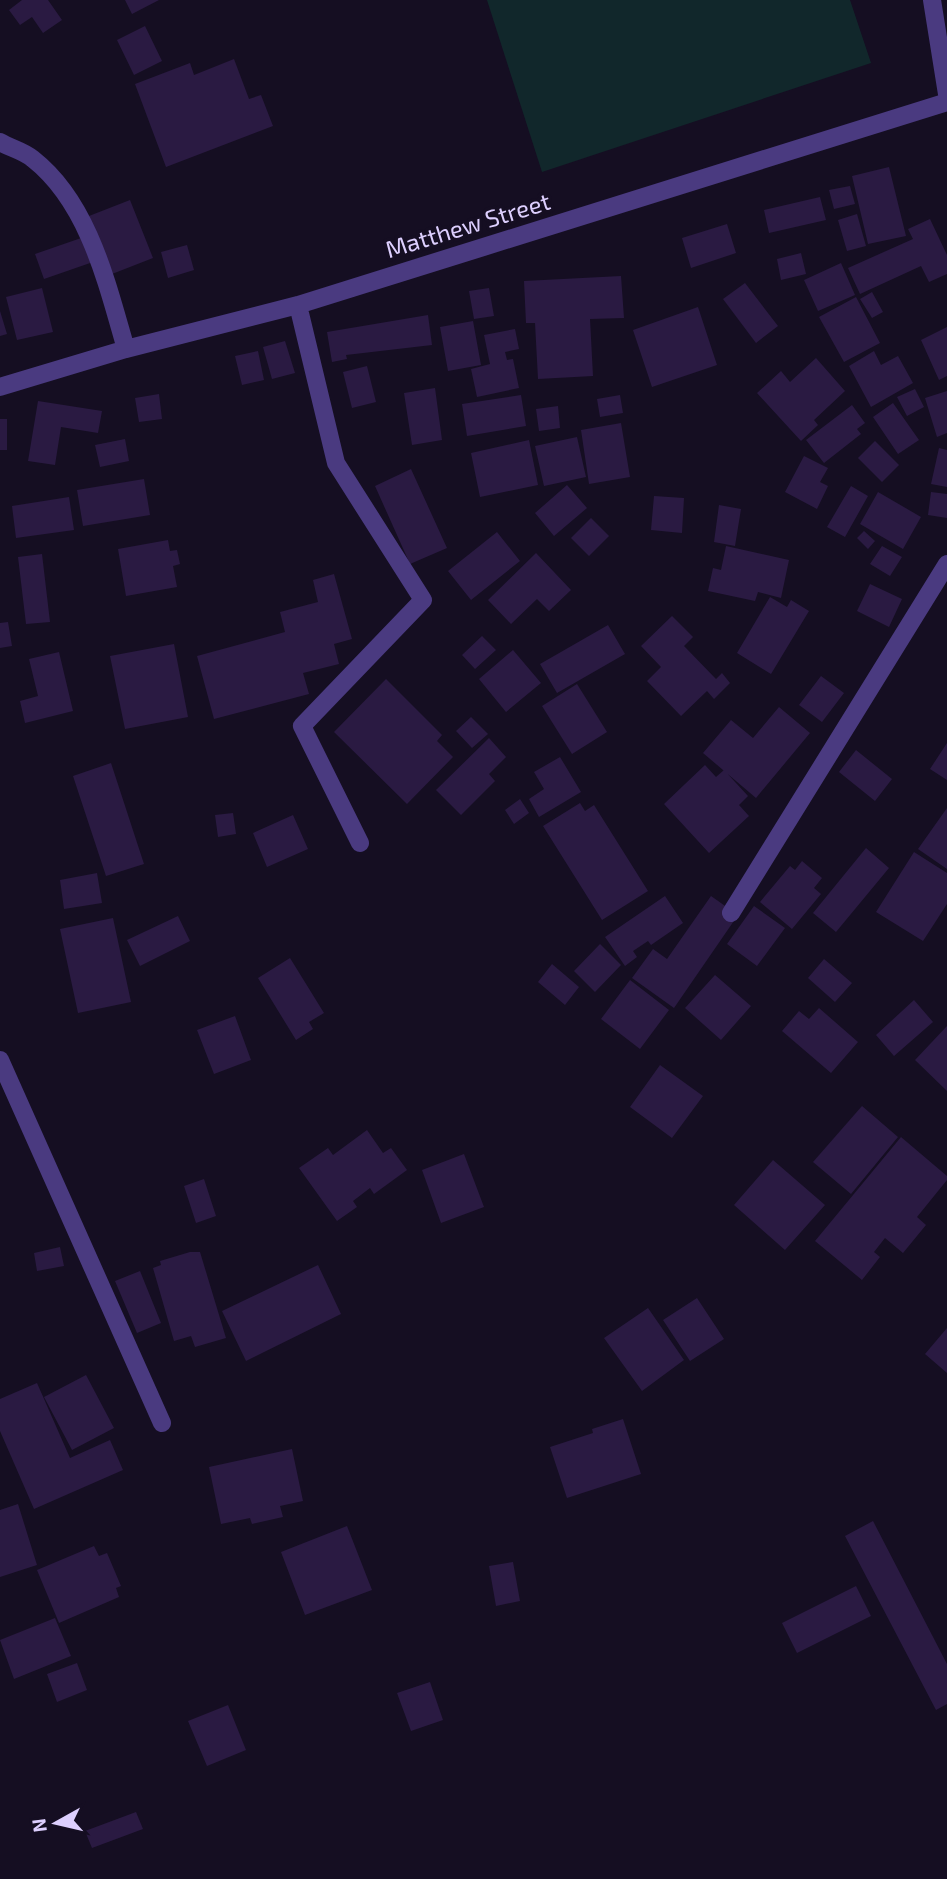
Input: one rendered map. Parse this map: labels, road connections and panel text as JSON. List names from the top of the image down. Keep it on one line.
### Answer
{"streets":{"street":["Matthew Street"]},"north":"left"}
